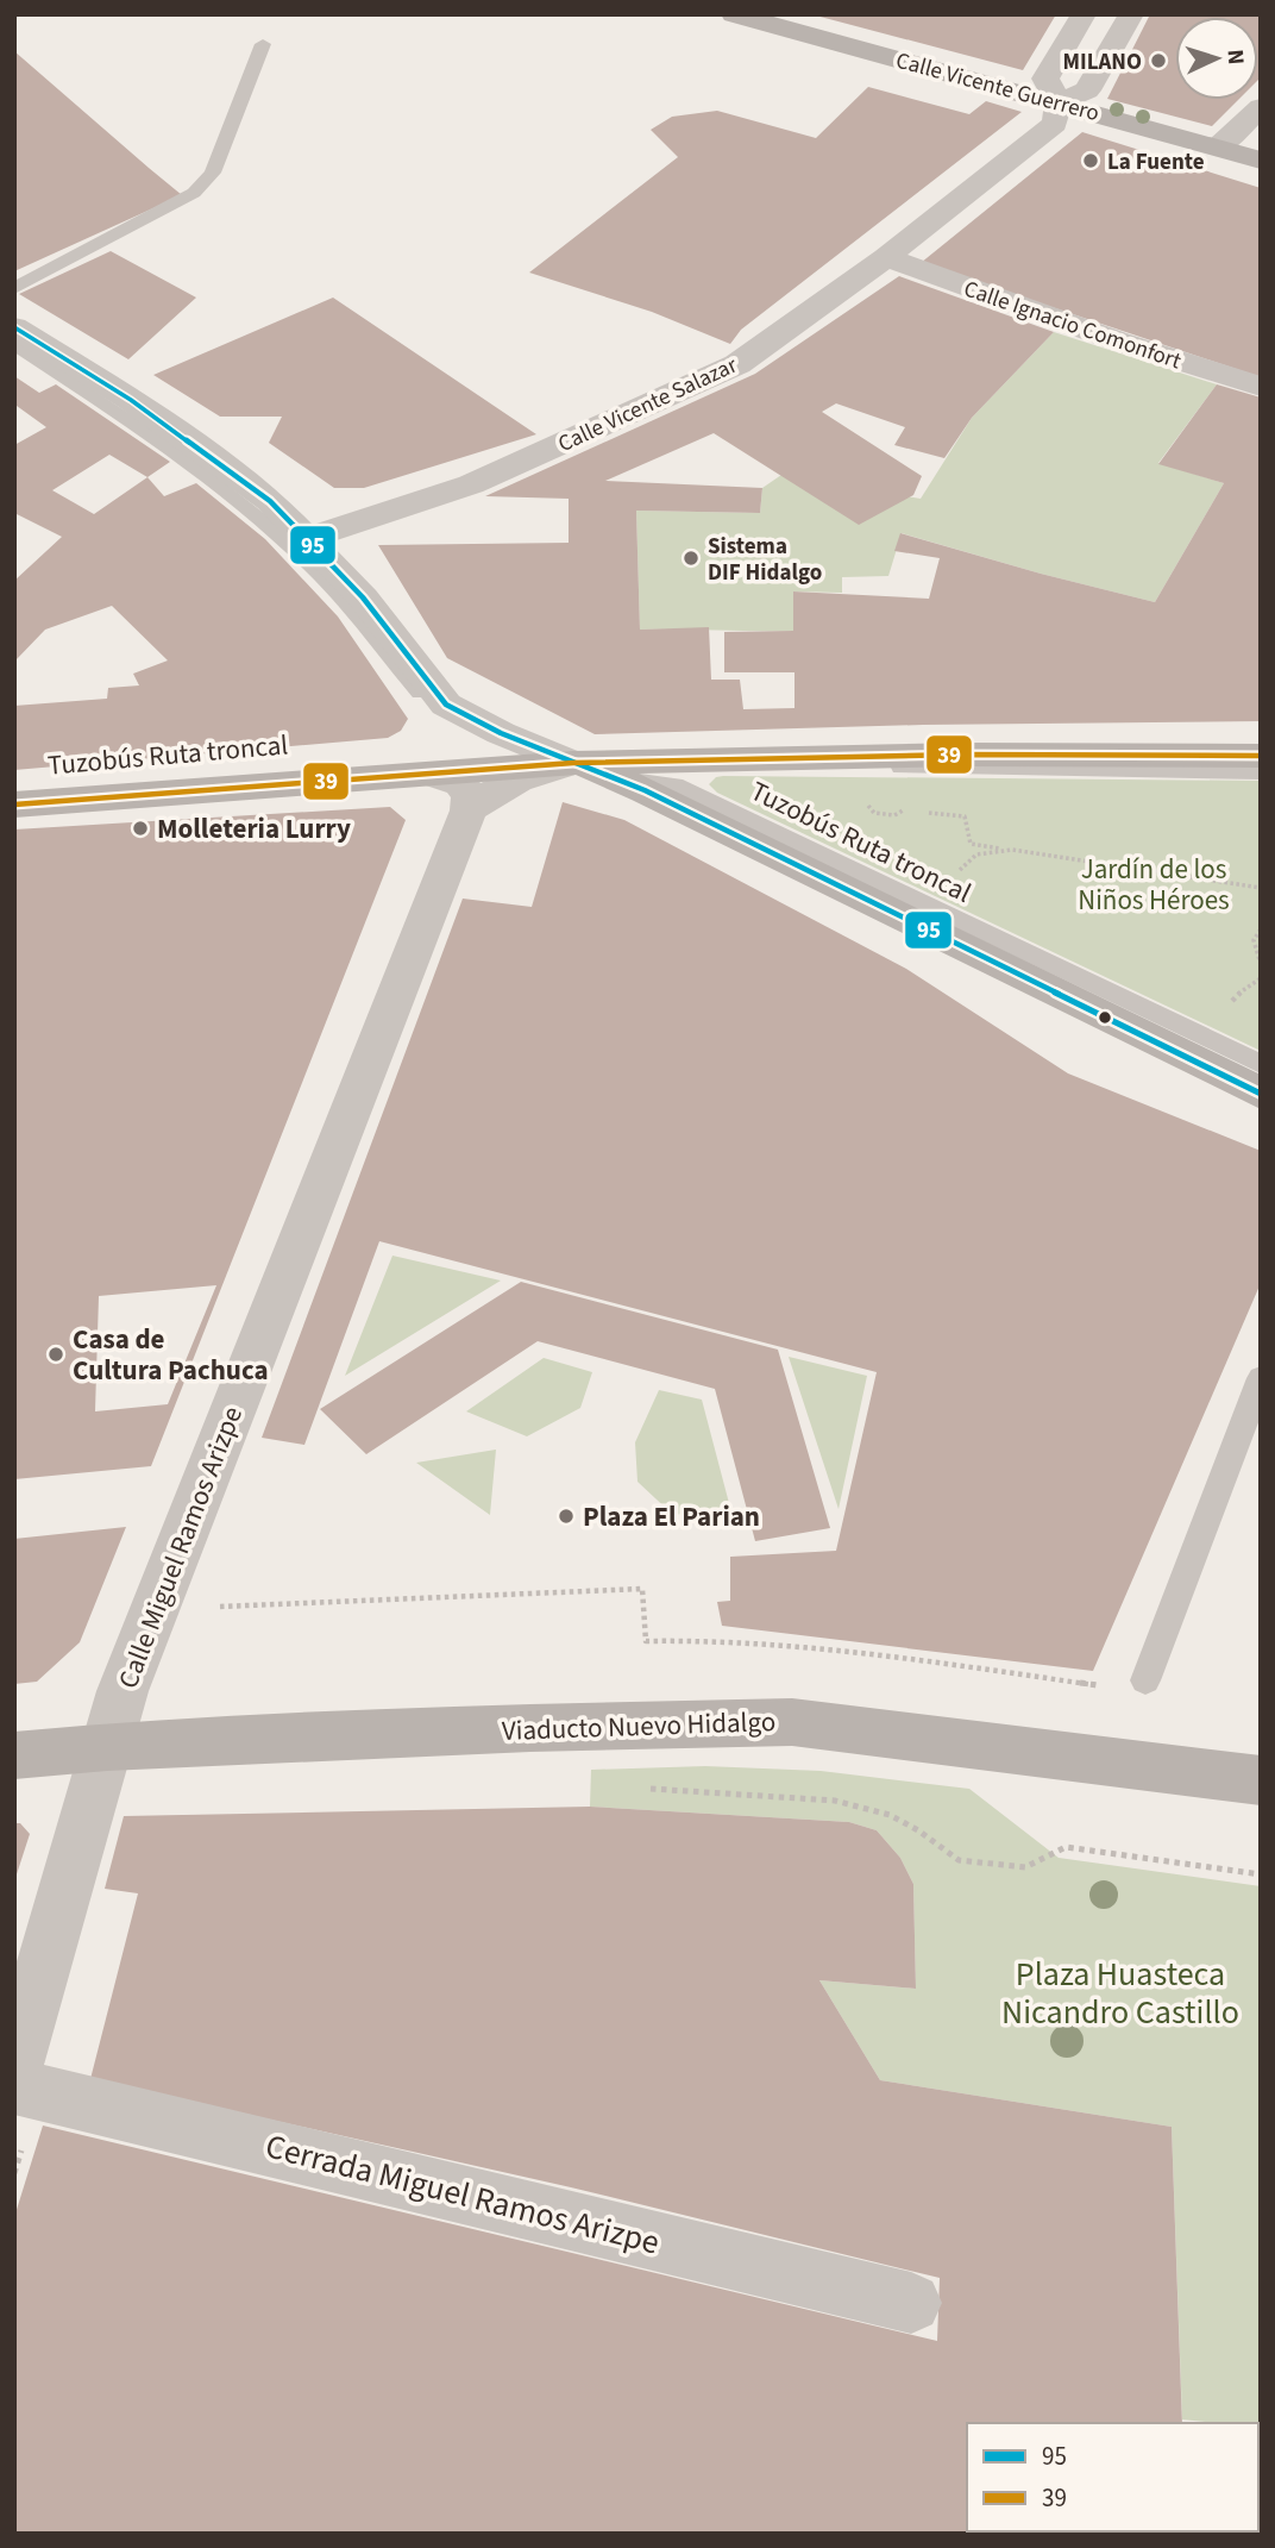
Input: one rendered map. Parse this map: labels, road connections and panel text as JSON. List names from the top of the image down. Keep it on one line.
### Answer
{"streets":{"street":["Calle Vicente Guerrero","Calle Ignacio Comonfort","Calle Vicente Salazar","Calle Miguel Ramos Arizpe","Viaducto Nuevo Hidalgo","Cerrada Miguel Ramos Arizpe"],"lane":["Tuzobús Ruta troncal"]},"crossings":[["Calle Vicente Guerrero","Calle Vicente Salazar"],["Calle Ignacio Comonfort","Calle Vicente Salazar"],["Calle Miguel Ramos Arizpe","Viaducto Nuevo Hidalgo"],["Calle Miguel Ramos Arizpe","Cerrada Miguel Ramos Arizpe"]],"parks":["Jardín de los Niños Héroes","Plaza Huasteca Nicandro Castillo"],"places":["MILANO","La Fuente","Sistema DIF Hidalgo","Molleteria Lurry","Casa de Cultura Pachuca","Plaza El Parian"],"lines":["transit line 95","transit line 39"],"legend":["95","39"],"north":"right"}
